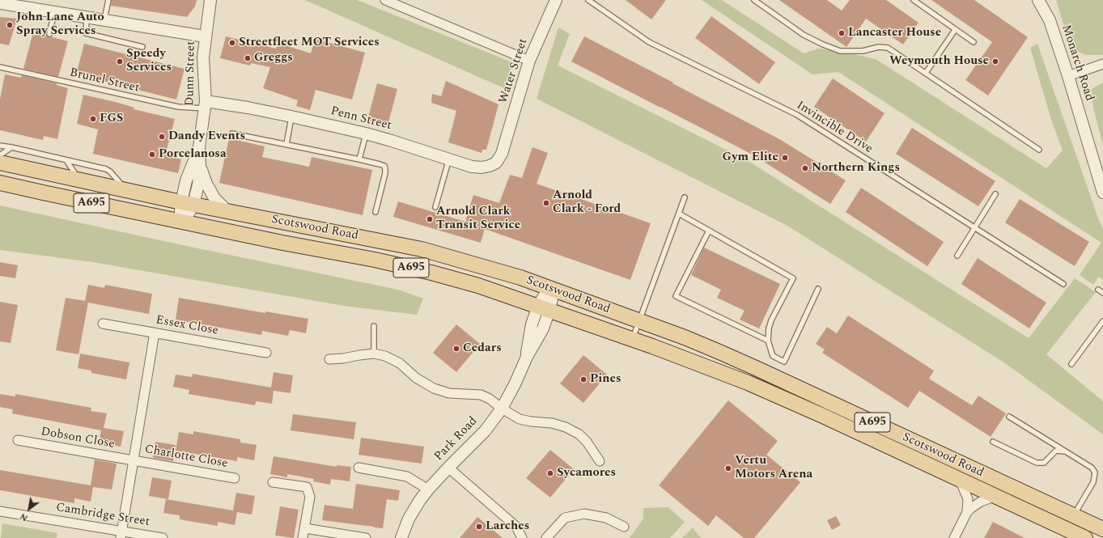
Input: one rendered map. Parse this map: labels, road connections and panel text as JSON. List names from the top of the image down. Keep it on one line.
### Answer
{"streets":{"main road":["A695","Scotswood Road"],"street":["Monarch Road","Water Street","Dunn Street","Penn Street","Essex Close","Dobson Close","Park Road","Charlotte Close","Cambridge Street"],"lane":["Brunel Street","Invincible Drive"]},"crossings":[["Water Street","Penn Street"],["Dunn Street","Brunel Street"],["Dunn Street","Penn Street"],["Dunn Street","Scotswood Road"],["Brunel Street","Penn Street"],["Scotswood Road","Park Road"],["Dobson Close","Charlotte Close"]],"places":["John Lane Auto Spray Services","Lancaster House","Streetfleet MOT Services","Greggs","Speedy Services","Weymouth House","FGS","Dandy Events","Porcelanosa","Gym Elite","Northern Kings","Arnold Clark - Ford","Arnold Clark Transit Service","Cedars","Pines","Vertu Motors Arena","Sycamores","Larches"],"north":"bottom left"}
